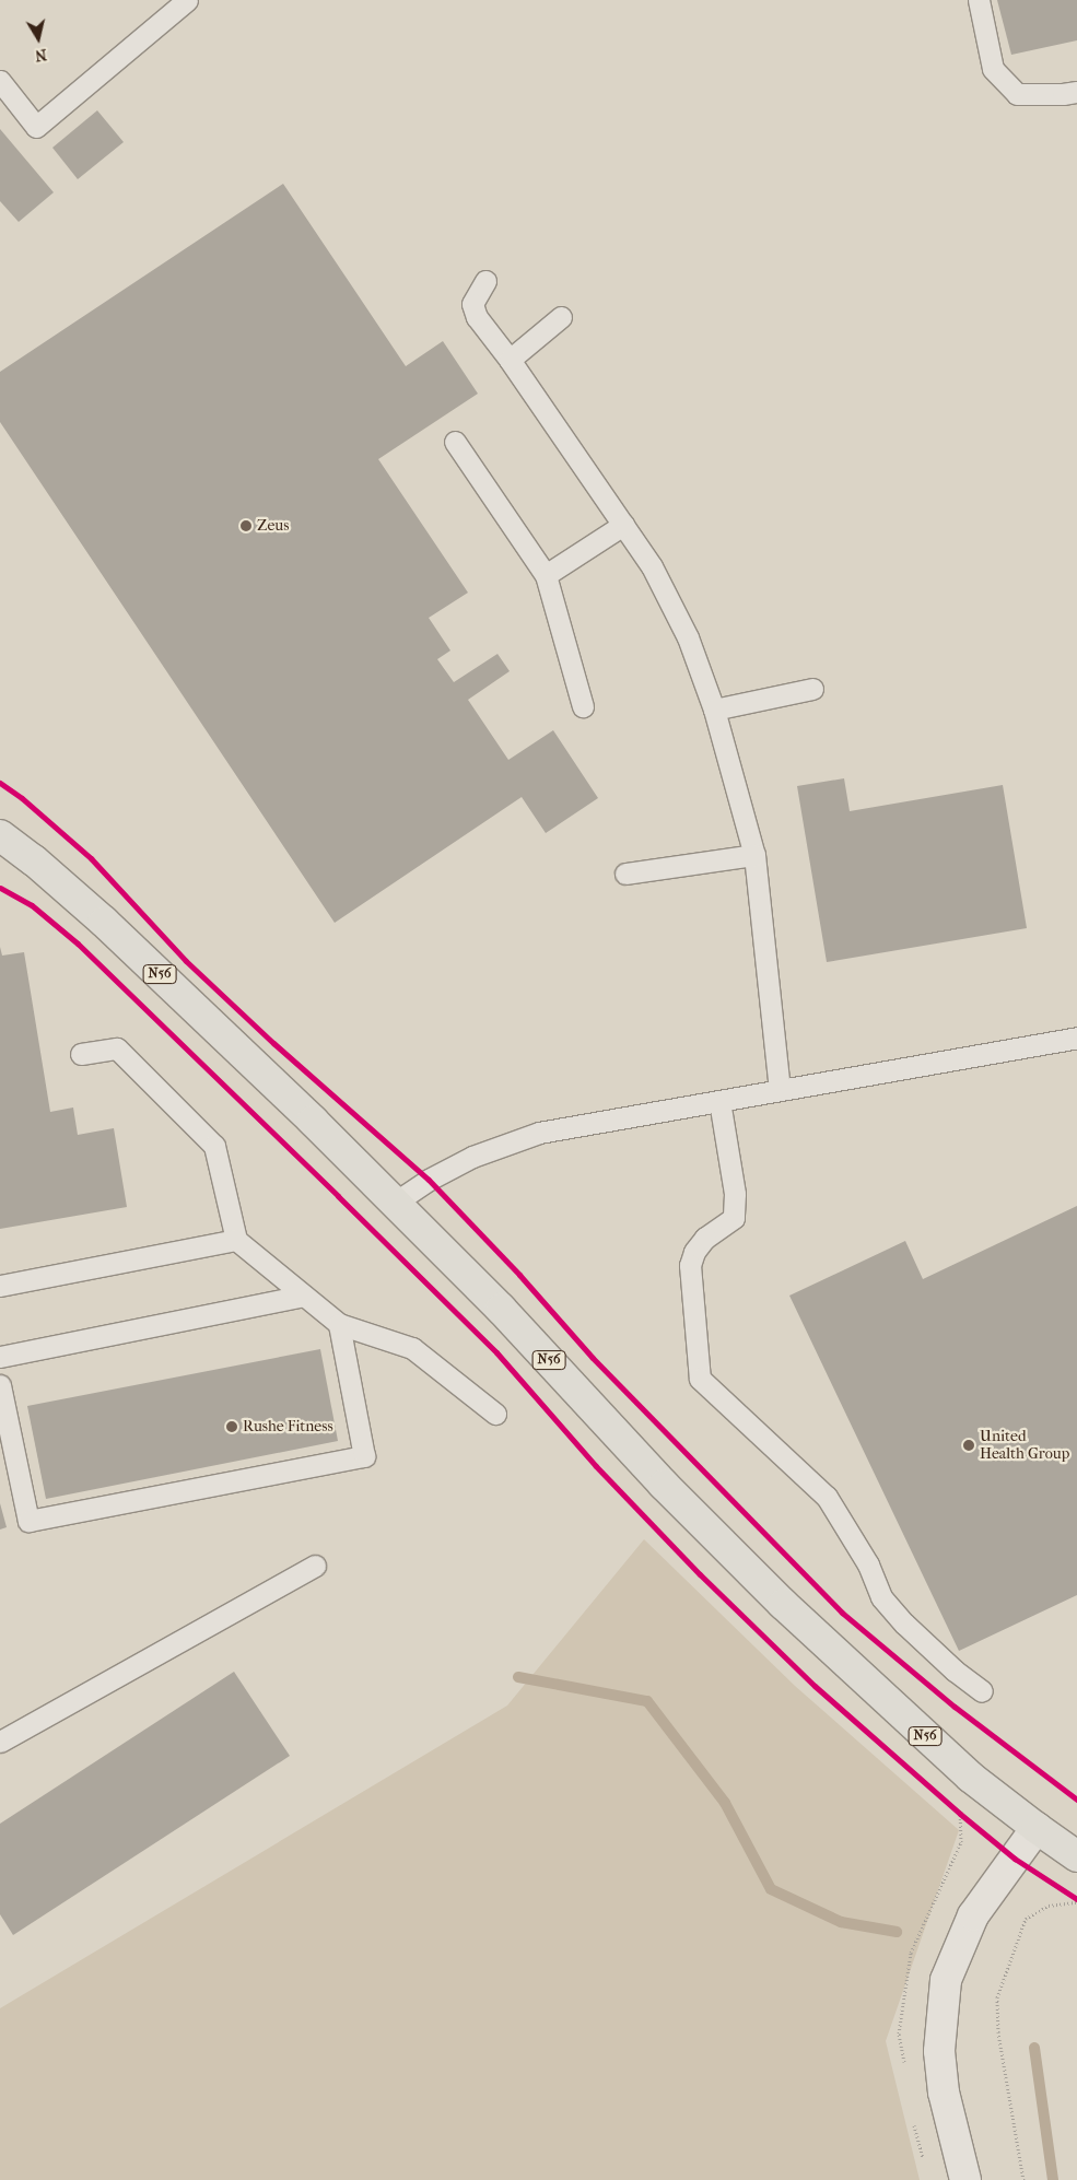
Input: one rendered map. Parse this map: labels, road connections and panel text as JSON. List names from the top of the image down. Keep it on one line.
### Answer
{"streets":{"main road":["N56"]},"places":["Zeus","Rushe Fitness","United Health Group"],"north":"bottom"}
